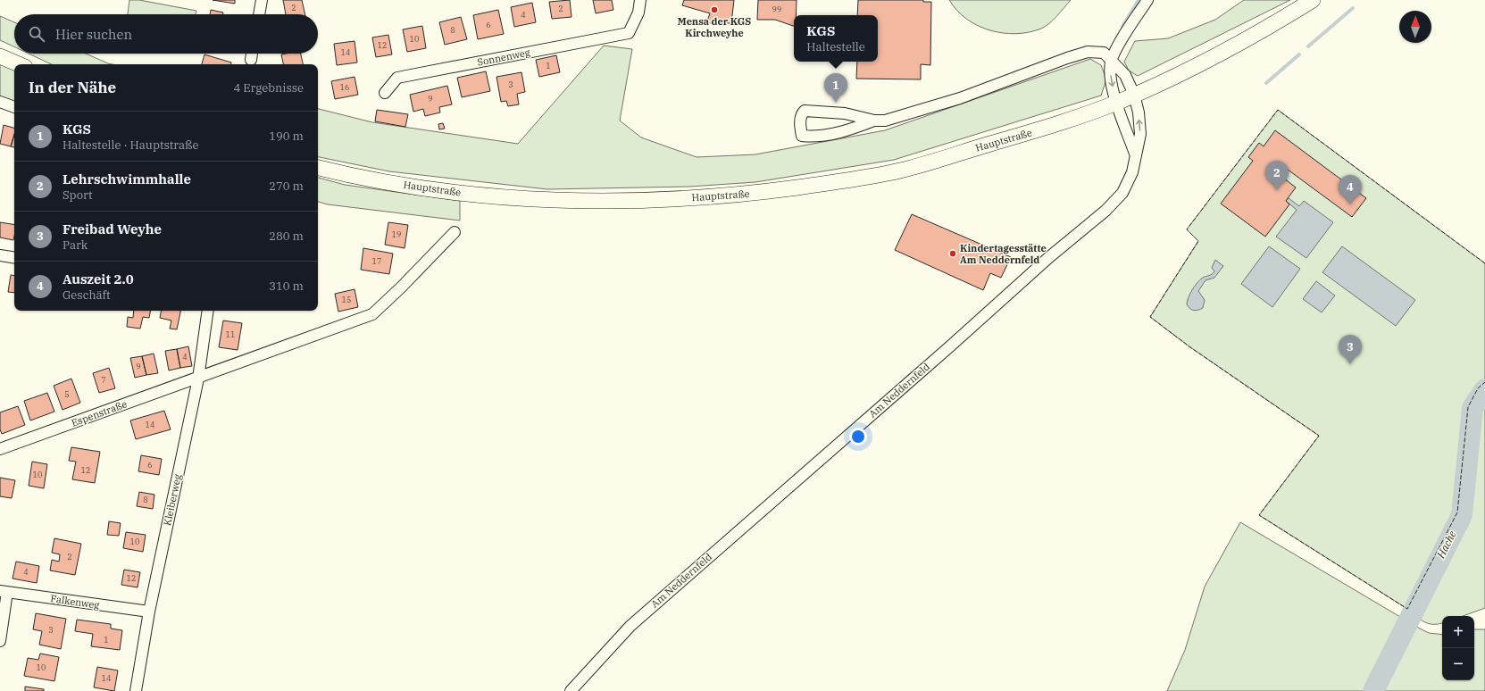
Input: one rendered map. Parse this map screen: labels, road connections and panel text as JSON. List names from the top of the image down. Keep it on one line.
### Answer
{"streets":{"main road":["Hauptstraße"],"street":["Sonnenweg","Am Neddernfeld","Espenstraße","Kleiberweg","Falkenweg"]},"crossings":[["Hauptstraße","Am Neddernfeld"],["Espenstraße","Kleiberweg"],["Kleiberweg","Falkenweg"]],"water":["Hache"],"places":["Mensa der KGS Kirchweyhe","Kindertagesstätte Am Neddernfeld"],"house_numbers":["2","2","99","4","6","8","10","12","14","1","3","16","9","19","17","15","11","4","9","7","5","14","6","12","10","8","10","2","4","12","3","1","10","14"],"north":"top","page":{"search":"Hier suchen","popup":["KGS","Haltestelle"],"heading":["In der Nähe","4 Ergebnisse"],"pins":["1","2","4","3"],"list":[{"mark":"1","name":"KGS","note":"Haltestelle · Hauptstraße","value":"190 m"},{"mark":"2","name":"Lehrschwimmhalle","note":"Sport","value":"270 m"},{"mark":"3","name":"Freibad Weyhe","note":"Park","value":"280 m"},{"mark":"4","name":"Auszeit 2.0","note":"Geschäft","value":"310 m"}],"map_buttons":["+","−"]}}
